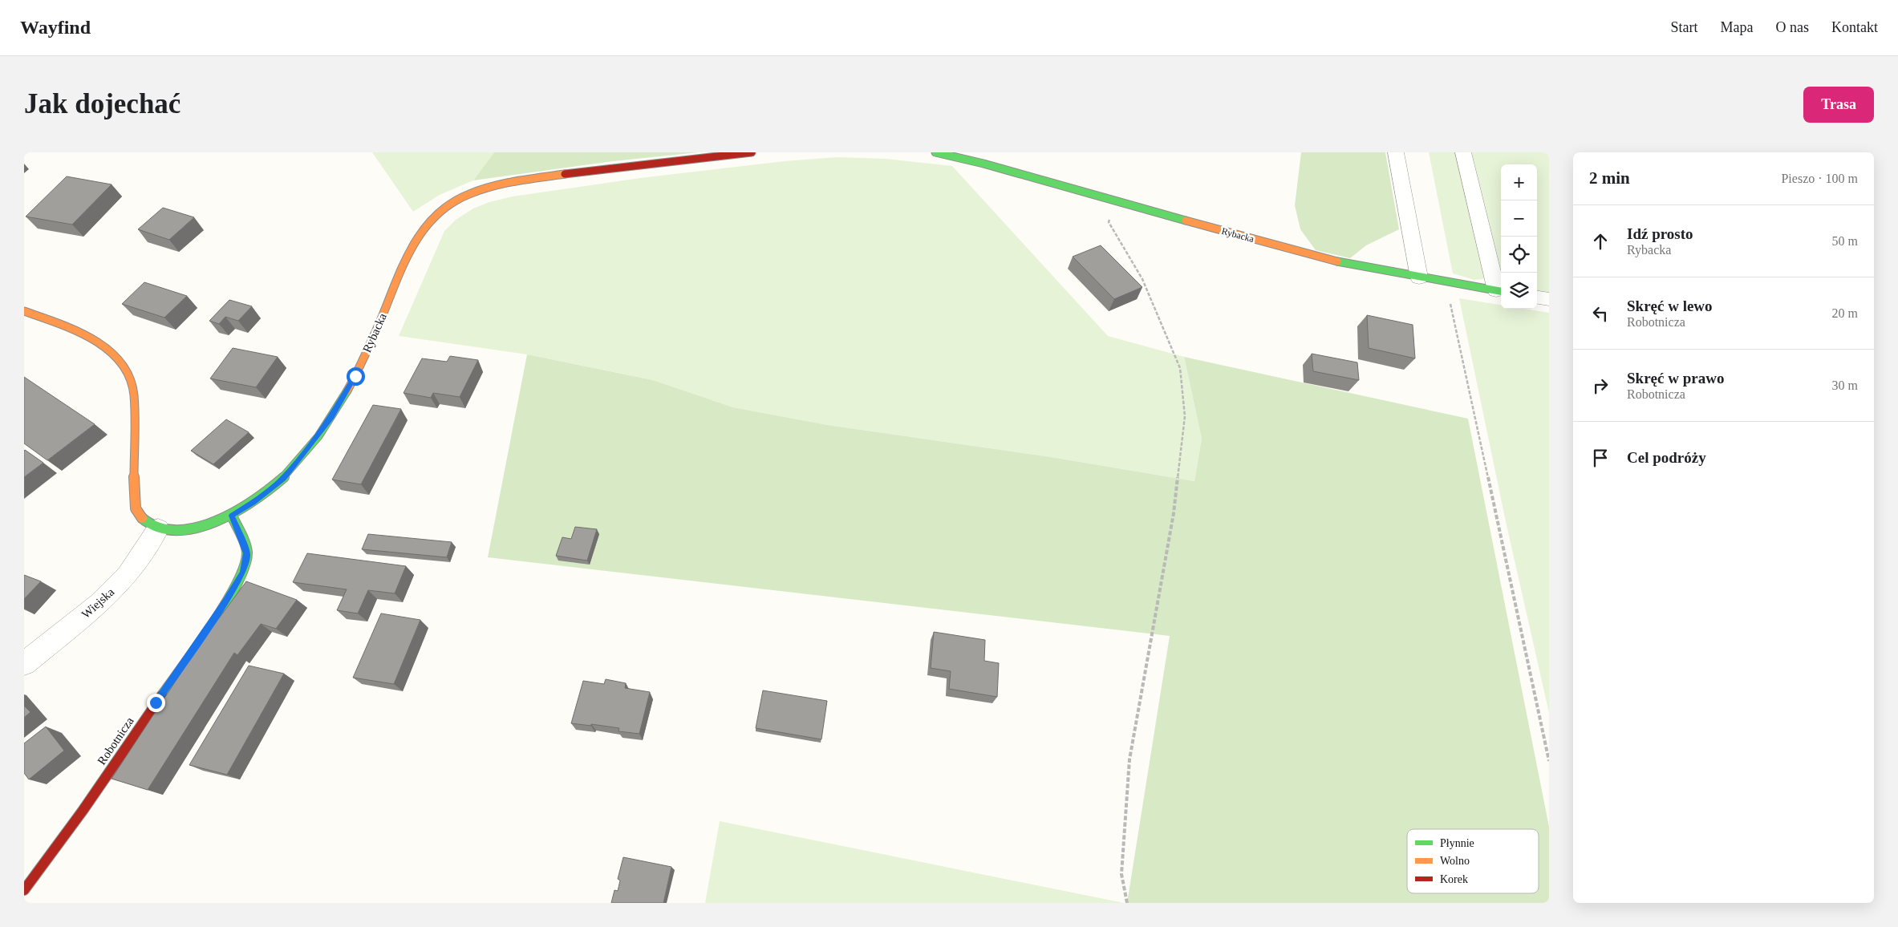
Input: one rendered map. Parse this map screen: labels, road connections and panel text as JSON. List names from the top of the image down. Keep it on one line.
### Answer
{"streets":{"street":["Rybacka","Wiejska","Robotnicza"]},"crossings":[["Rybacka","Wiejska"],["Rybacka","Robotnicza"]],"legend":["Płynnie","Wolno","Korek"],"page":{"header":"Wayfind","nav":["Start","Mapa","O nas","Kontakt"],"buttons":"Trasa","title":"Jak dojechać","heading":["2 min","Pieszo · 100 m"],"map_buttons":["+","−"],"list":[["Idź prosto","Rybacka","50 m"],["Skręć w lewo","Robotnicza","20 m"],["Skręć w prawo","Robotnicza","30 m"],"Cel podróży"]}}
